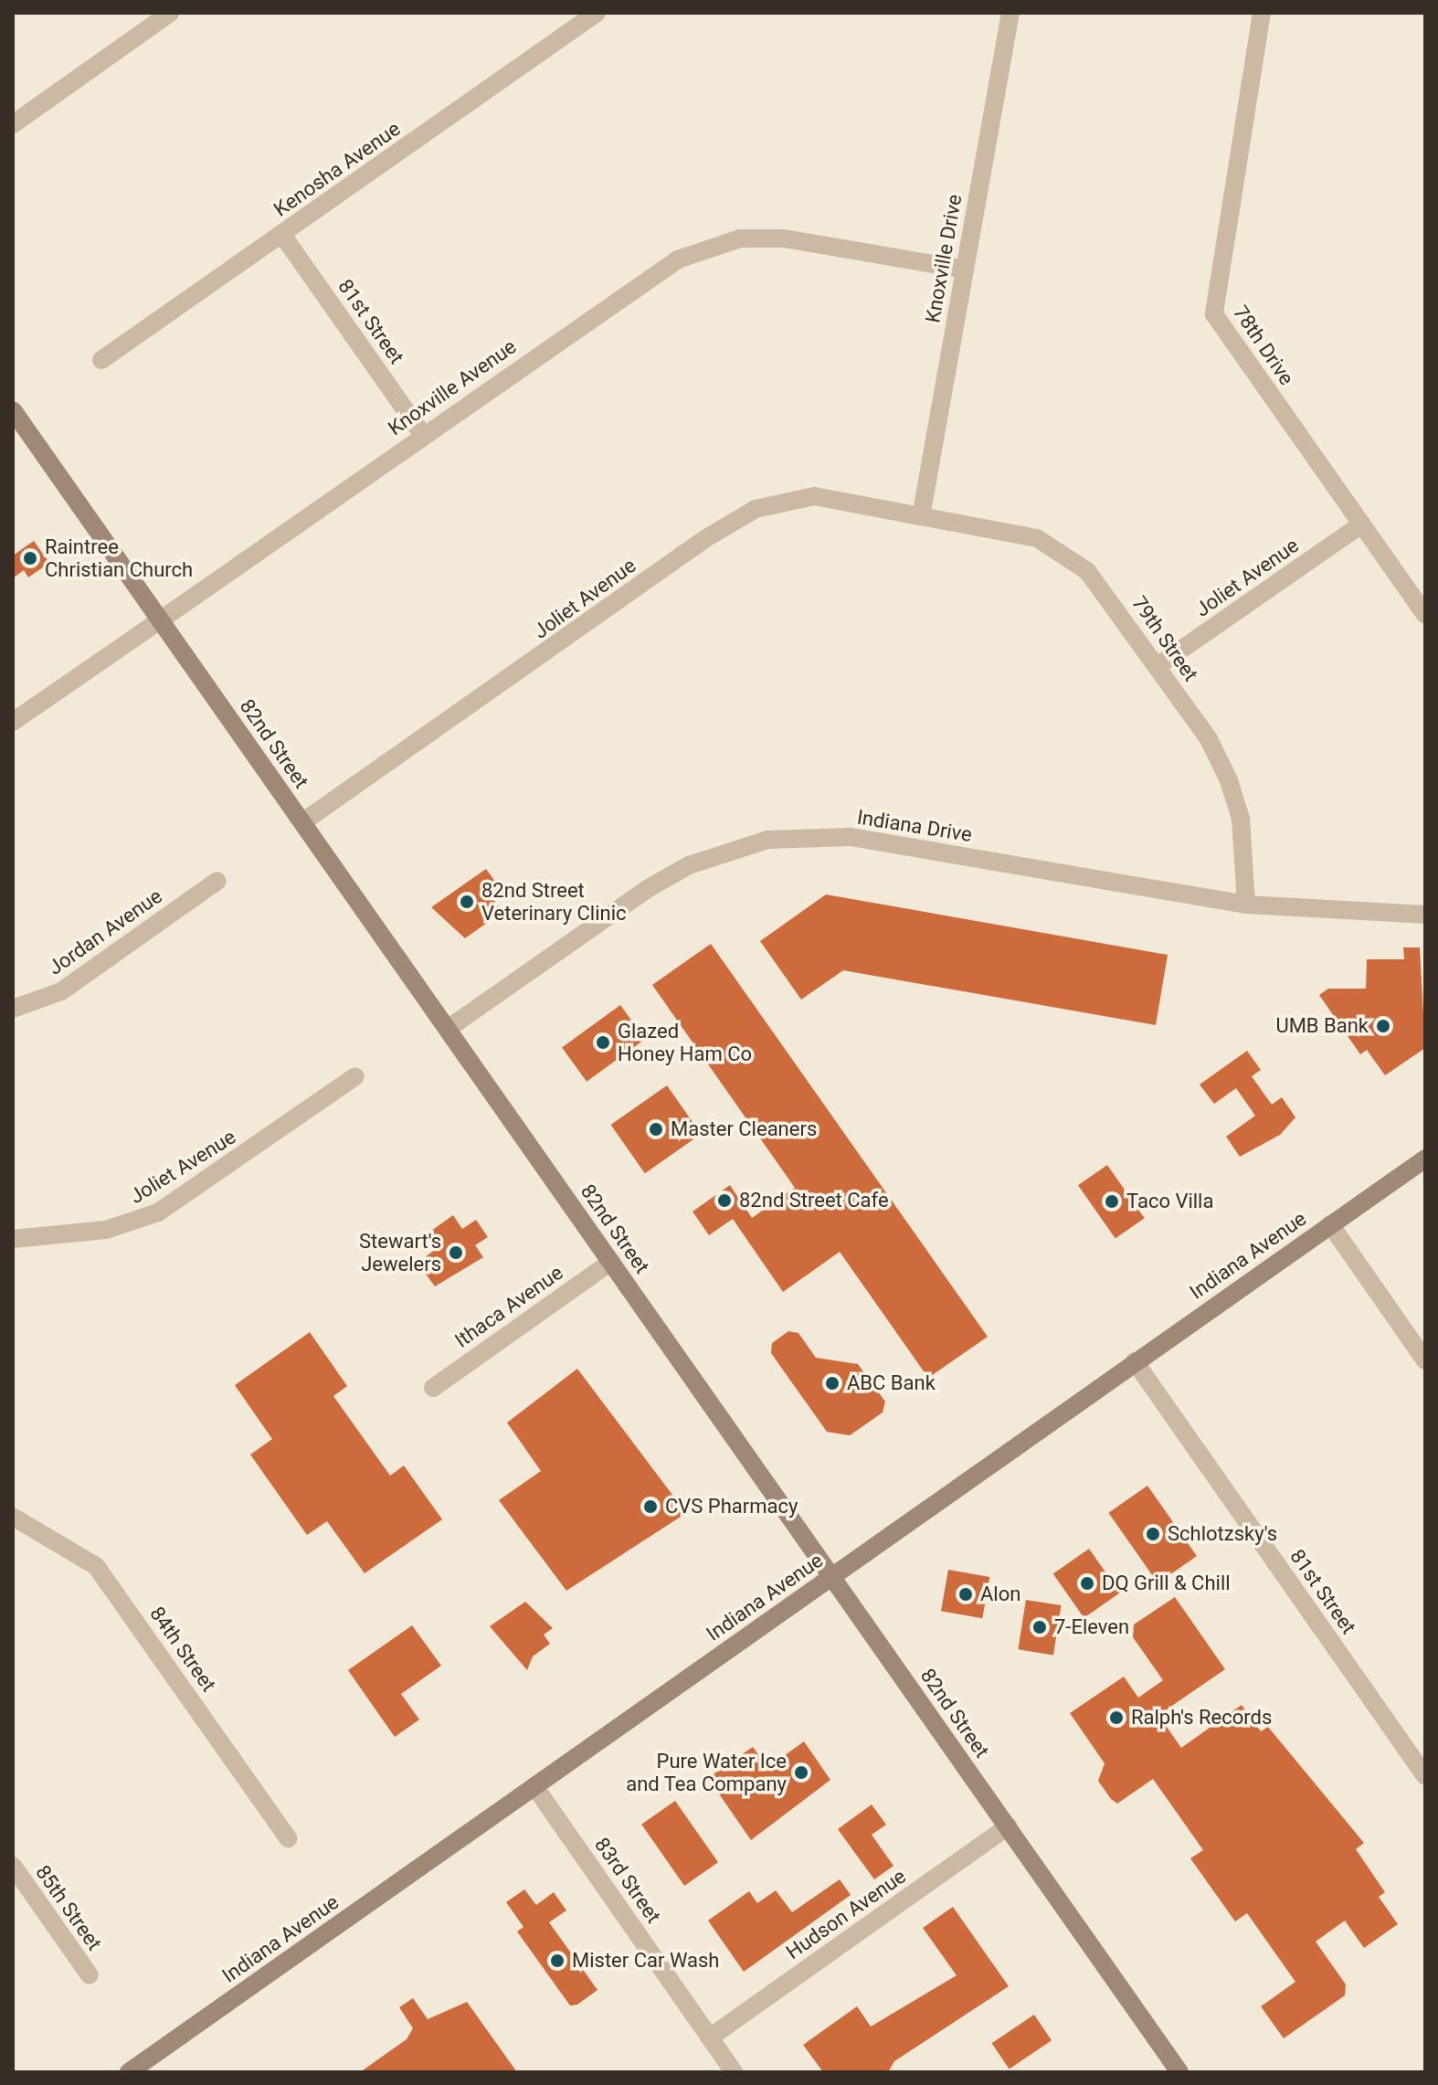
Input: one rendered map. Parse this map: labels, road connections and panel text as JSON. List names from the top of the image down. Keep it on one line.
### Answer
{"streets":{"main road":["82nd Street","Indiana Avenue"],"street":["Kenosha Avenue","Knoxville Drive","81st Street","78th Drive","Knoxville Avenue","Joliet Avenue","79th Street","Indiana Drive","Jordan Avenue","Ithaca Avenue","84th Street","83rd Street","85th Street","Hudson Avenue"]},"crossings":[["Kenosha Avenue","81st Street"],["Knoxville Drive","Knoxville Avenue"],["Knoxville Drive","Joliet Avenue"],["Knoxville Drive","79th Street"],["81st Street","Knoxville Avenue"],["81st Street","Indiana Avenue"],["78th Drive","Joliet Avenue"],["Knoxville Avenue","82nd Street"],["Joliet Avenue","79th Street"],["Joliet Avenue","82nd Street"],["79th Street","Indiana Drive"],["82nd Street","Indiana Drive"],["82nd Street","Indiana Avenue"],["82nd Street","Ithaca Avenue"],["82nd Street","Hudson Avenue"],["Indiana Avenue","83rd Street"],["83rd Street","Hudson Avenue"]],"places":["Raintree Christian Church","82nd Street Veterinary Clinic","UMB Bank","Glazed Honey Ham Co","Master Cleaners","82nd Street Cafe","Taco Villa","Stewart's Jewelers","ABC Bank","CVS Pharmacy","Schlotzsky's","DQ Grill & Chill","Alon","7-Eleven","Ralph's Records","Pure Water Ice and Tea Company","Mister Car Wash"]}
